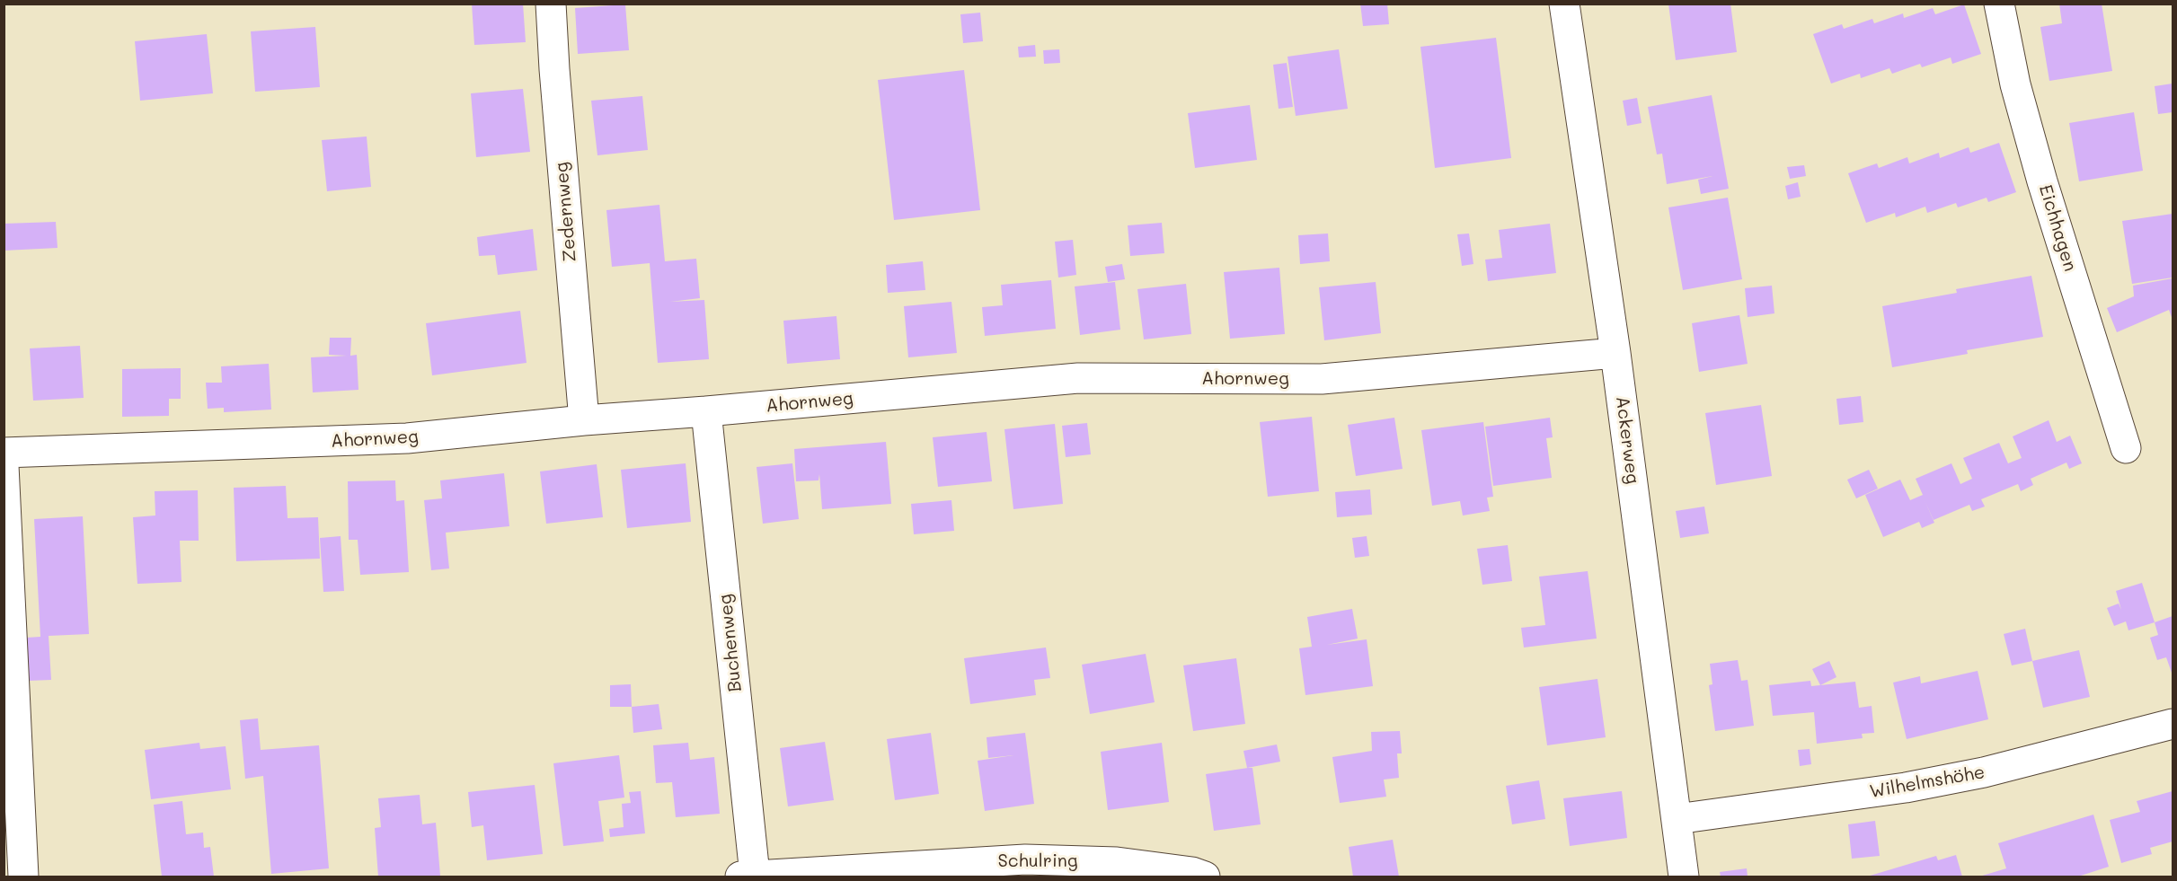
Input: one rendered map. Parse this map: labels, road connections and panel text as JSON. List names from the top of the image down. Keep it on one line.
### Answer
{"streets":{"street":["Zedernweg","Eichhagen","Ahornweg","Ackerweg","Buchenweg","Wilhelmshöhe","Schulring"]},"crossings":[["Zedernweg","Ahornweg"],["Ahornweg","Ackerweg"],["Ahornweg","Buchenweg"],["Ackerweg","Wilhelmshöhe"],["Buchenweg","Schulring"]]}
